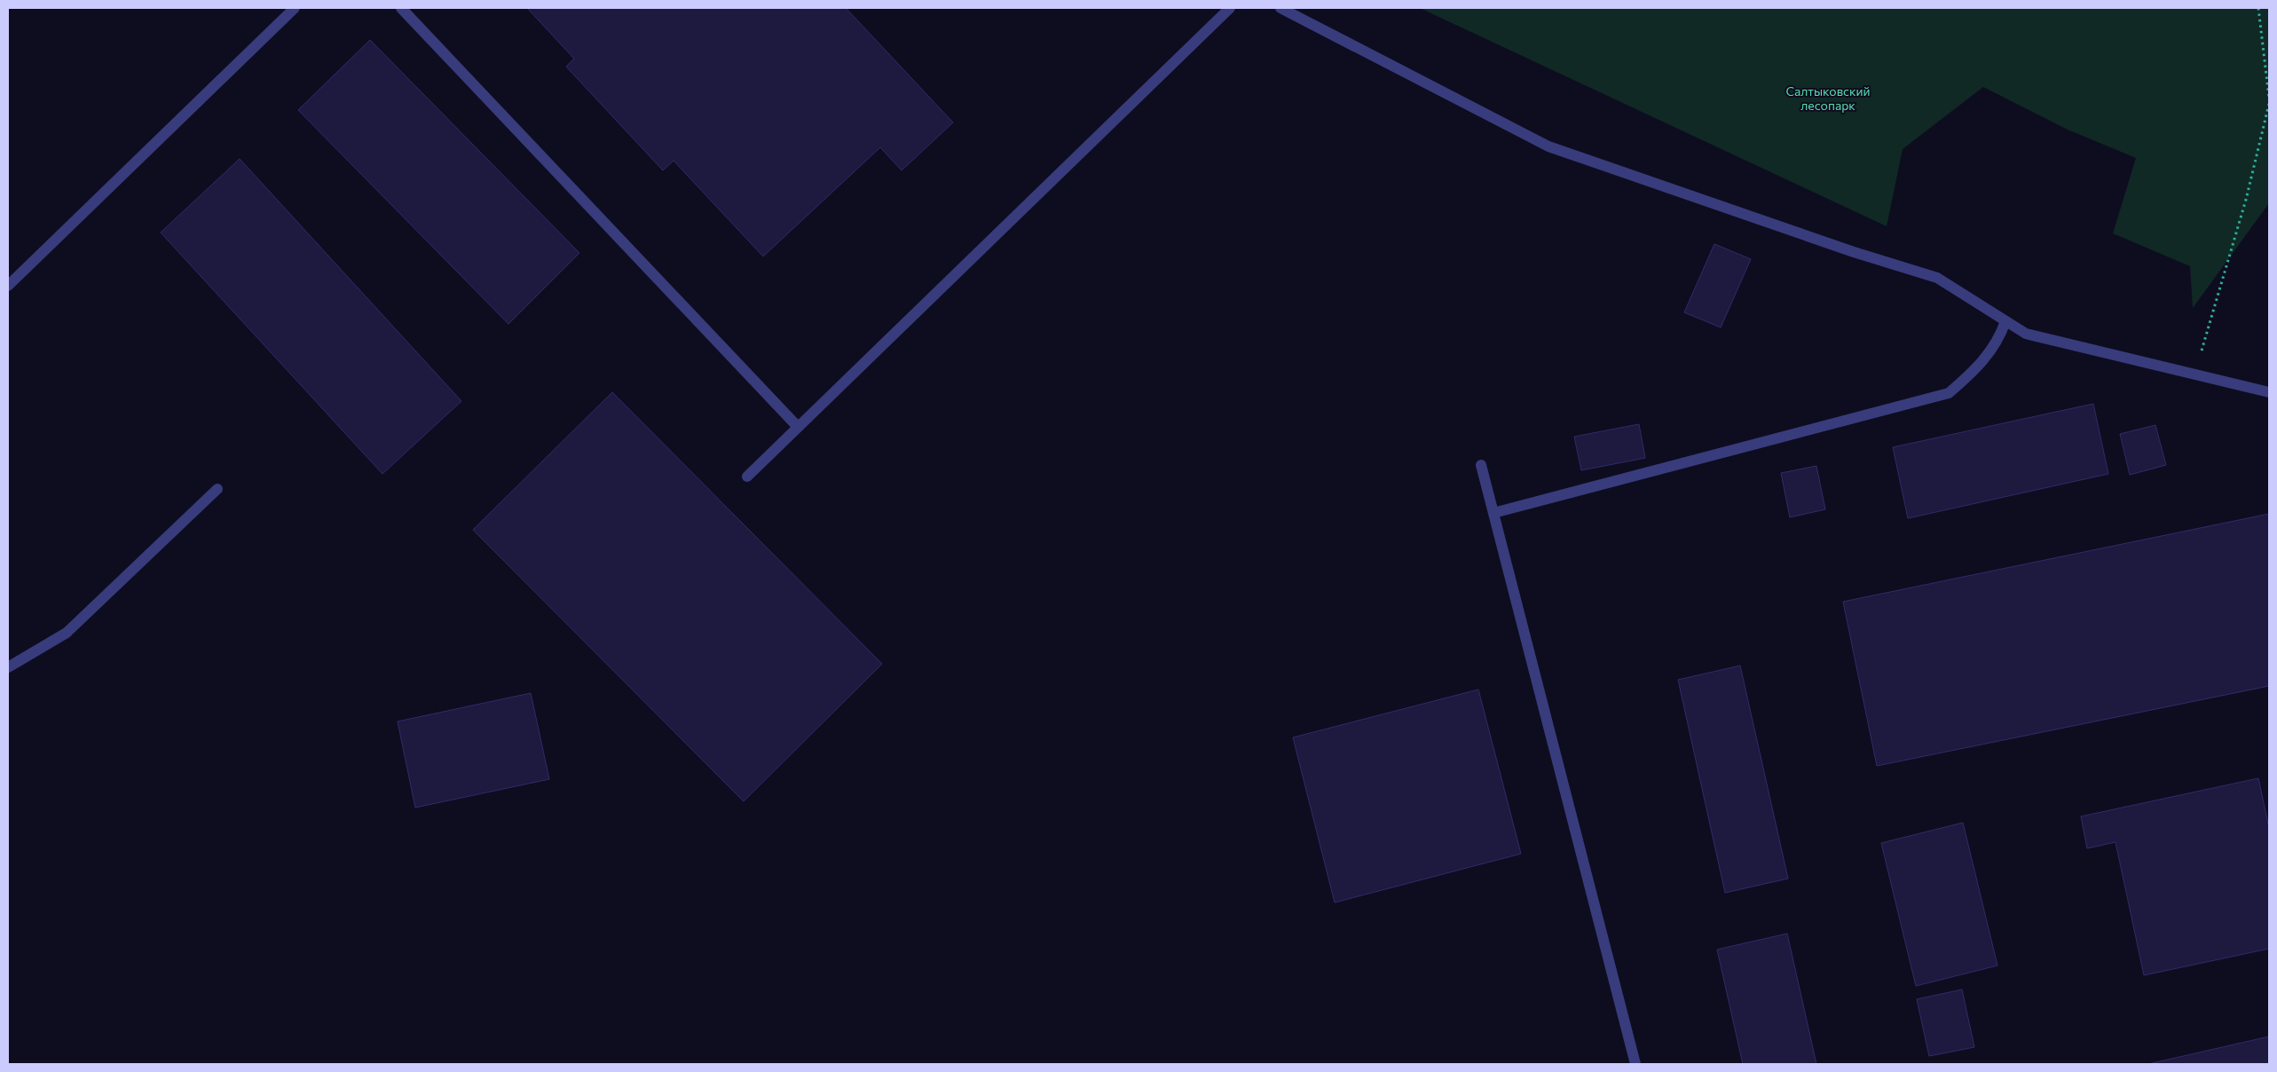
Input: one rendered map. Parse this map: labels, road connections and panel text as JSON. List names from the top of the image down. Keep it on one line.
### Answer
{"parks":["Салтыковский лесопарк"]}
